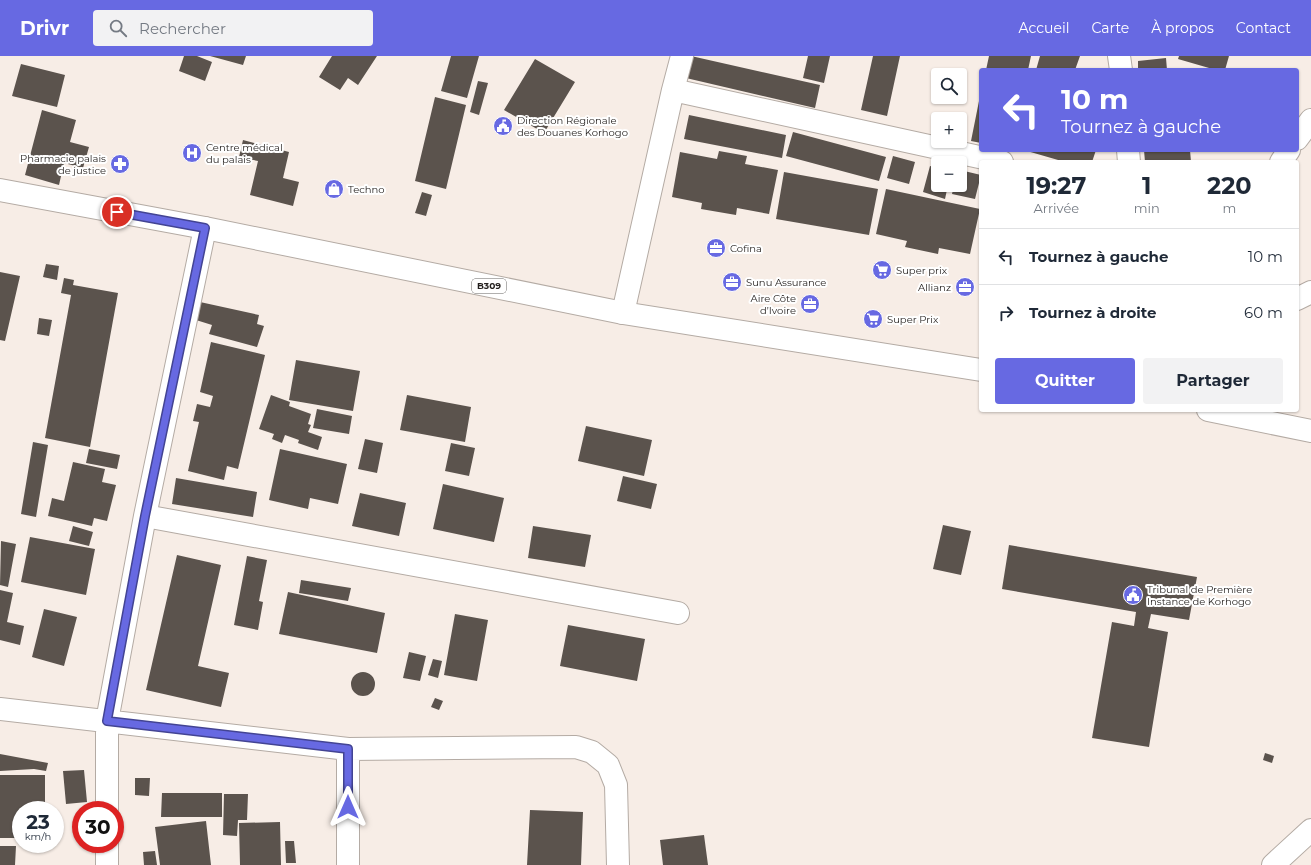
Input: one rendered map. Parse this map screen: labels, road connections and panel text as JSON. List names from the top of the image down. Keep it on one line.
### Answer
{"streets":{"street":["B309"]},"places":{"public building":["Direction Régionale des Douanes Korhogo","Tribunal de Première Instance de Korhogo"],"hospital":["Centre médical du palais"],"pharmacy":["Pharmacie palais de justice"],"shop":["Techno"],"office":["Cofina","Sunu Assurance","Allianz","Aire Côte d’Ivoire"],"supermarket":["Super prix","Super Prix"]},"page":{"header":"Drivr","search":"Rechercher","nav":["Accueil","Carte","À propos","Contact"],"map_buttons":["+","−"],"turn":["10 m","Tournez à gauche"],"eta":["19:27","Arrivée","1","min","220","m"],"list":[{"name":"Tournez à gauche","value":"10 m"},{"name":"Tournez à droite","value":"60 m"}],"buttons":["Quitter","Partager"],"speed":"23 km/h","limit":"30"}}
